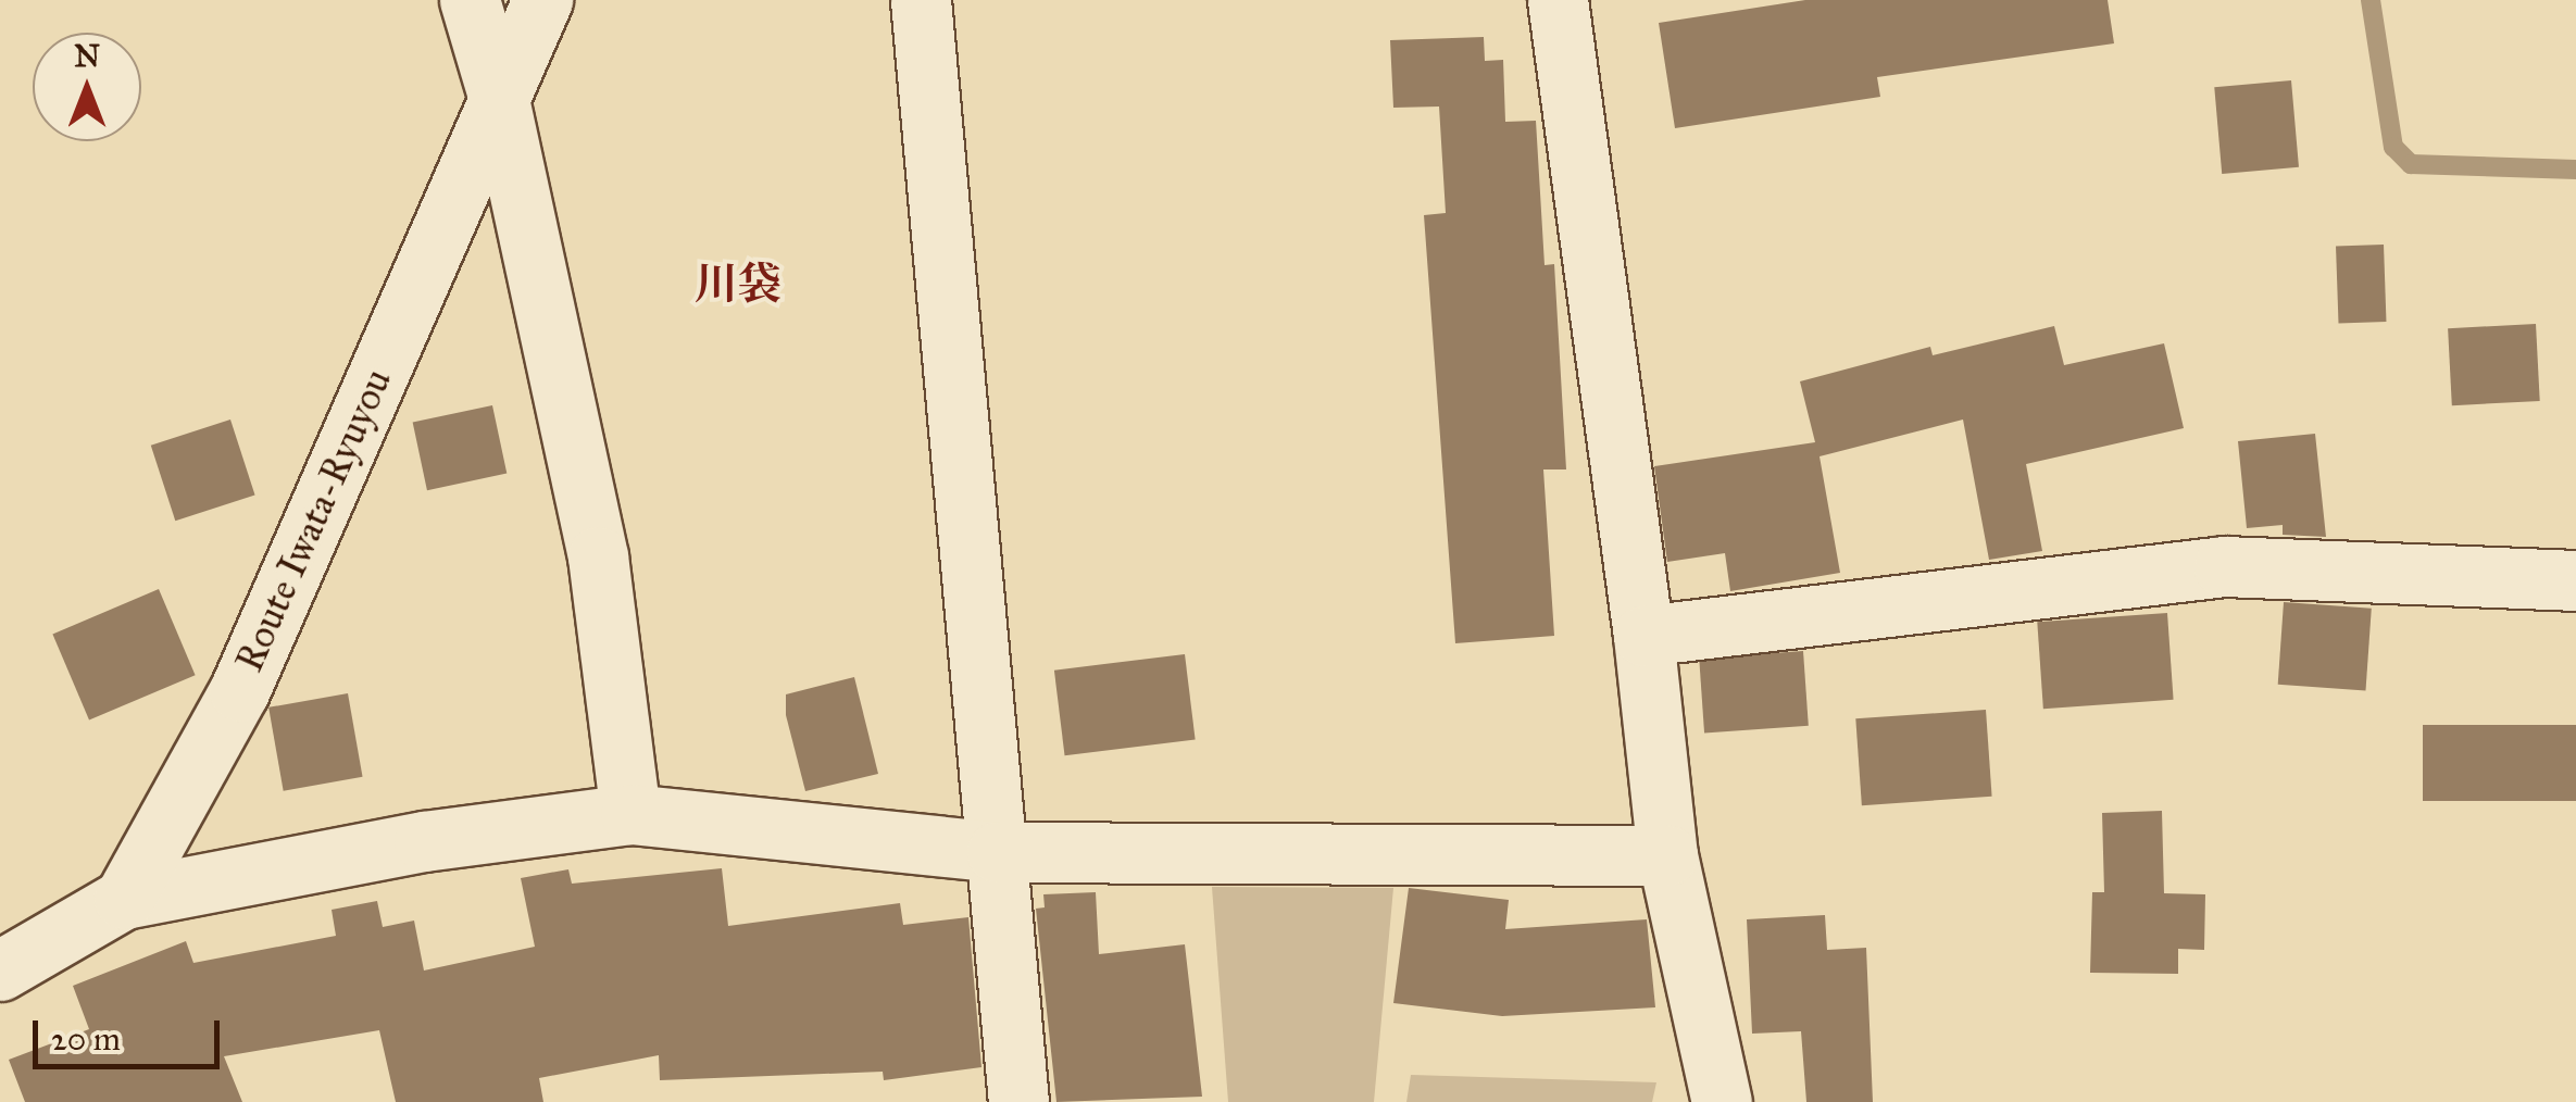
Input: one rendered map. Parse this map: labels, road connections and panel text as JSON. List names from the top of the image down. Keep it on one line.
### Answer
{"streets":{"street":["Route Iwata-Ryuyou"]},"districts":["川袋"],"scale_bar":"20 m","north":"top"}
